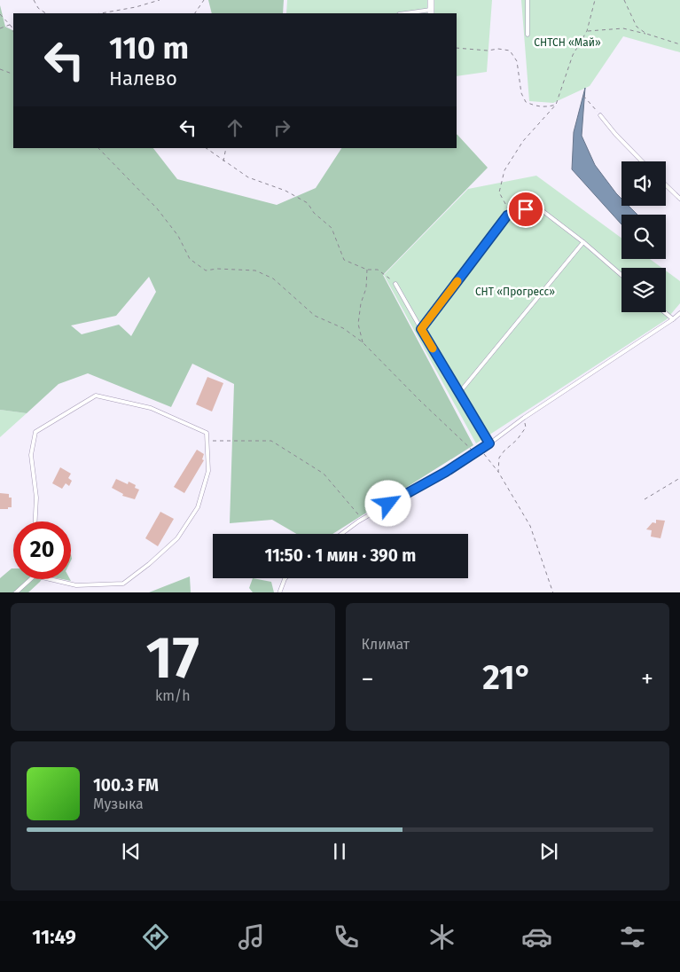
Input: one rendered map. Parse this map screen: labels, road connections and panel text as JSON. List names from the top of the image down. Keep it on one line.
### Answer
{"parks":["СНТСН «Май»","СНТ «Прогресс»"],"page":{"turn":["110 m","Налево"],"limit":"20","trip":"11:50 · 1 мин · 390 m","tile":[["17","km/h"],"Климат"],"heat":["−","21°","+"],"song":["100.3 FM","Музыка"],"tabs":"11:49"}}
